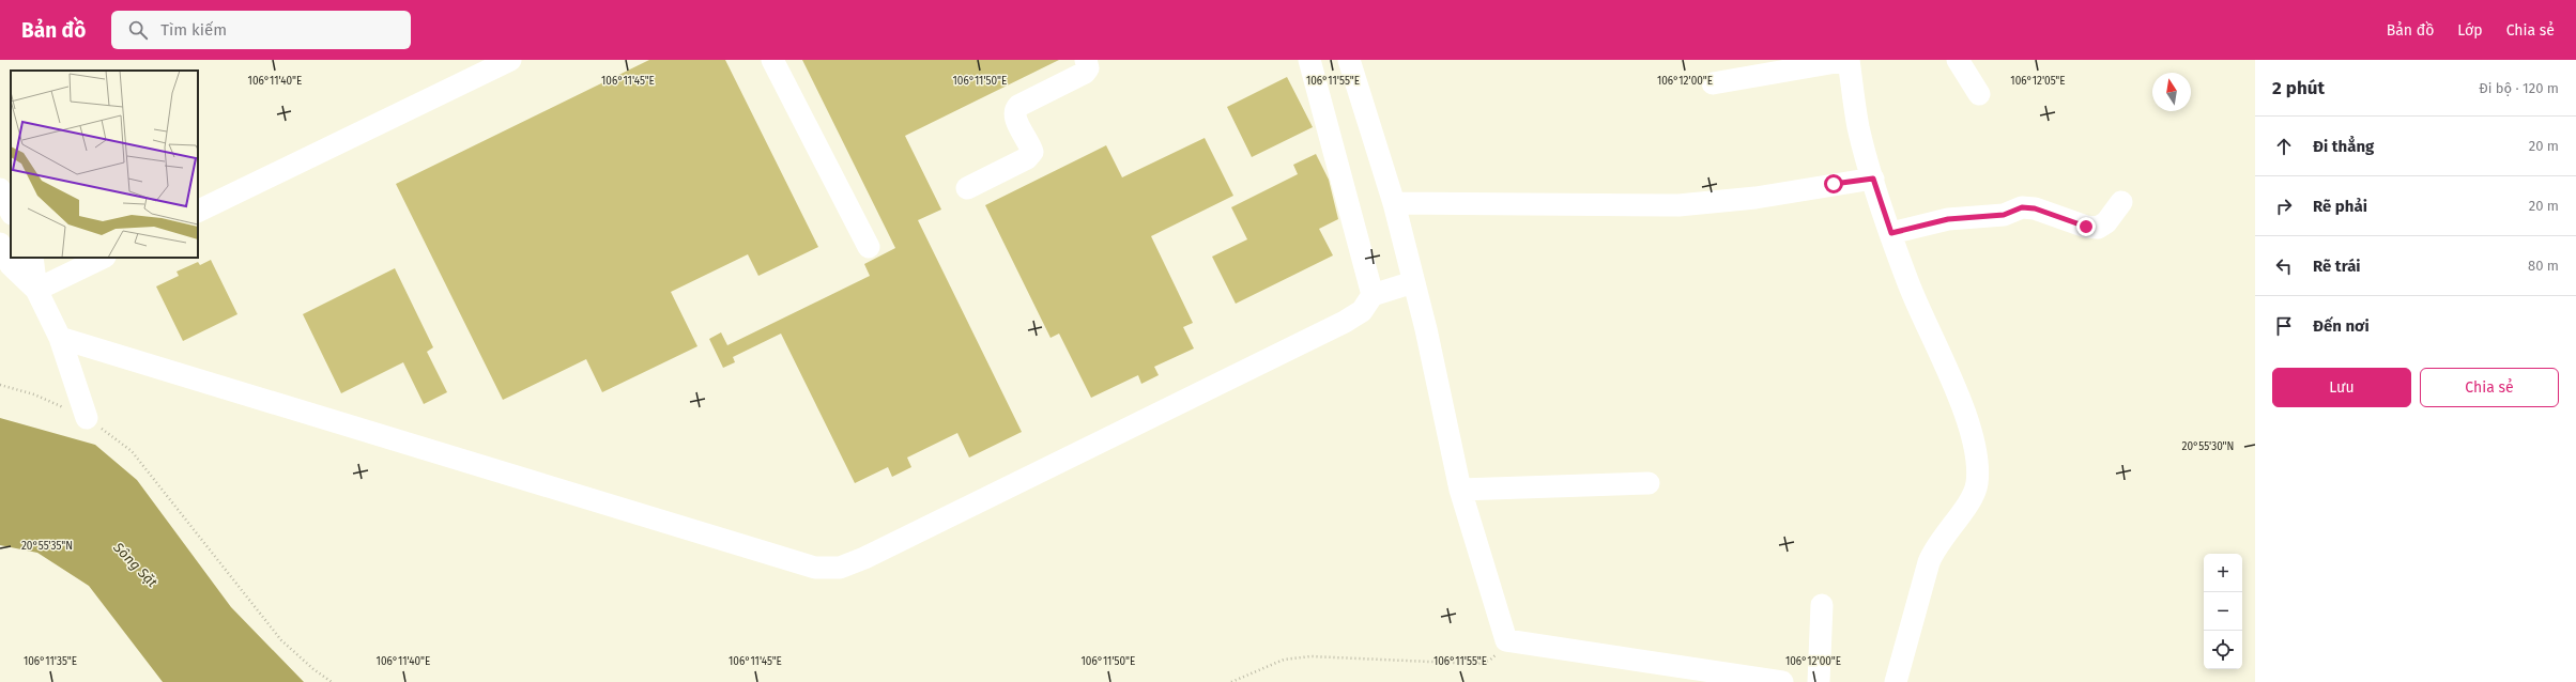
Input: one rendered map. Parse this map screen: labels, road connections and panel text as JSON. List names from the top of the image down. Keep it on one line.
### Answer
{"water":["Sông Sặt"],"north":"top","page":{"header":"Bản đồ","search":"Tìm kiếm","nav":["Bản đồ","Lớp","Chia sẻ"],"heading":["2 phút","Đi bộ · 120 m"],"list":[["Đi thẳng","20 m"],["Rẽ phải","20 m"],["Rẽ trái","80 m"],"Đến nơi"],"buttons":["Lưu","Chia sẻ"],"map_buttons":["+","−"]},"coordinates":["106°11'40\"E","106°11'45\"E","106°11'50\"E","106°11'55\"E","106°12'00\"E","106°12'05\"E","20°55'30\"N","20°55'35\"N","106°11'35\"E"]}
